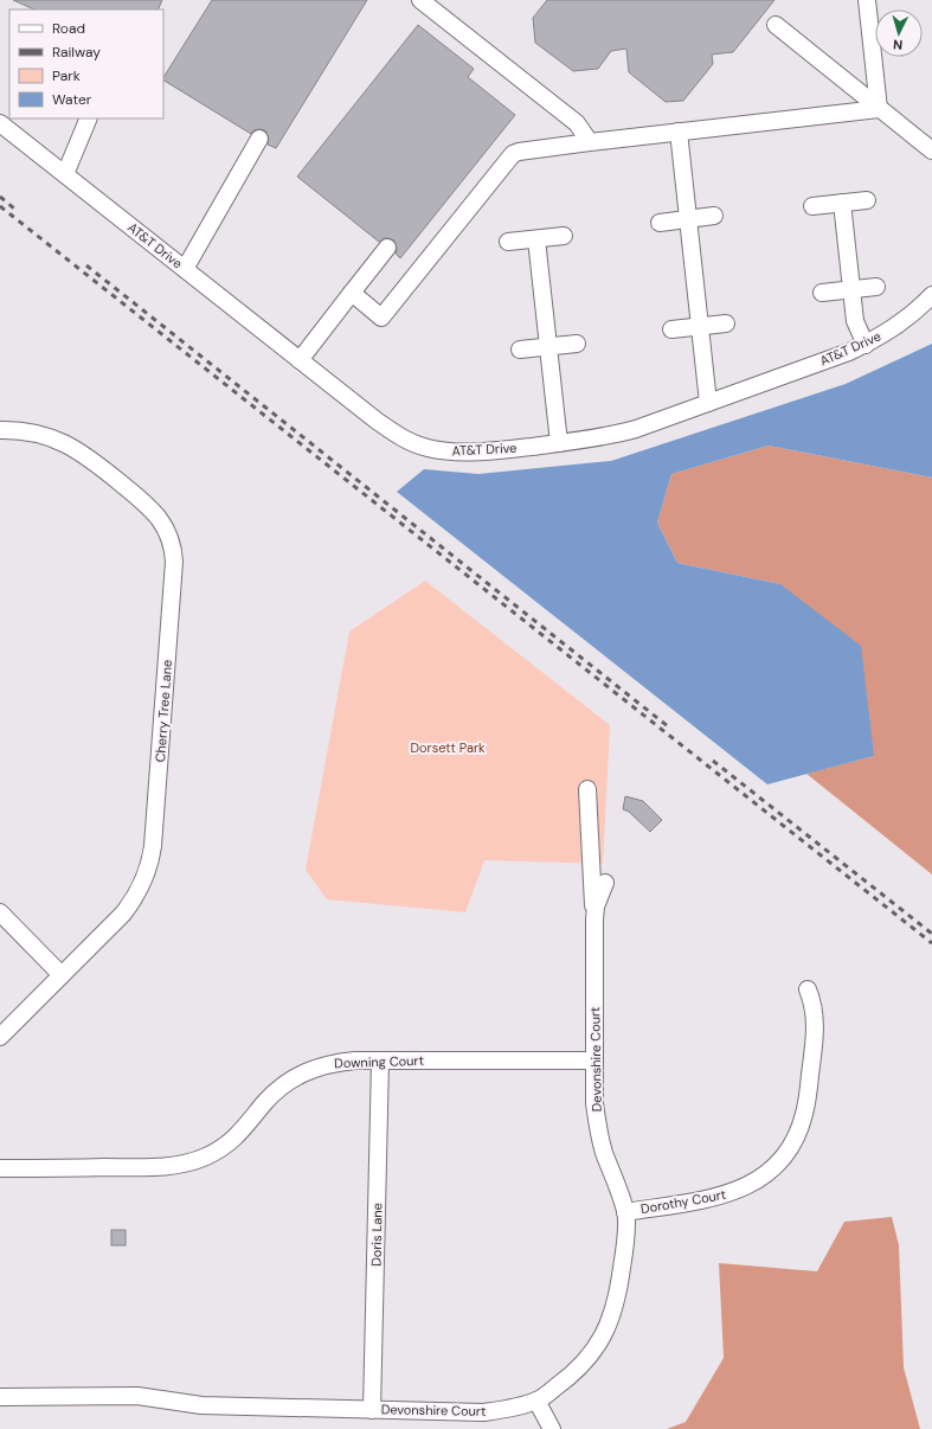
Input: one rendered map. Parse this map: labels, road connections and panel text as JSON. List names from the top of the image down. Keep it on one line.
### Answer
{"streets":{"street":["AT&T Drive","Cherry Tree Lane","Devonshire Court","Downing Court","Dorothy Court","Doris Lane"]},"crossings":[["Devonshire Court","Downing Court"],["Devonshire Court","Dorothy Court"],["Devonshire Court","Doris Lane"],["Downing Court","Doris Lane"]],"parks":["Dorsett Park"],"legend":["Road","Railway","Park","Water"],"north":"bottom"}
